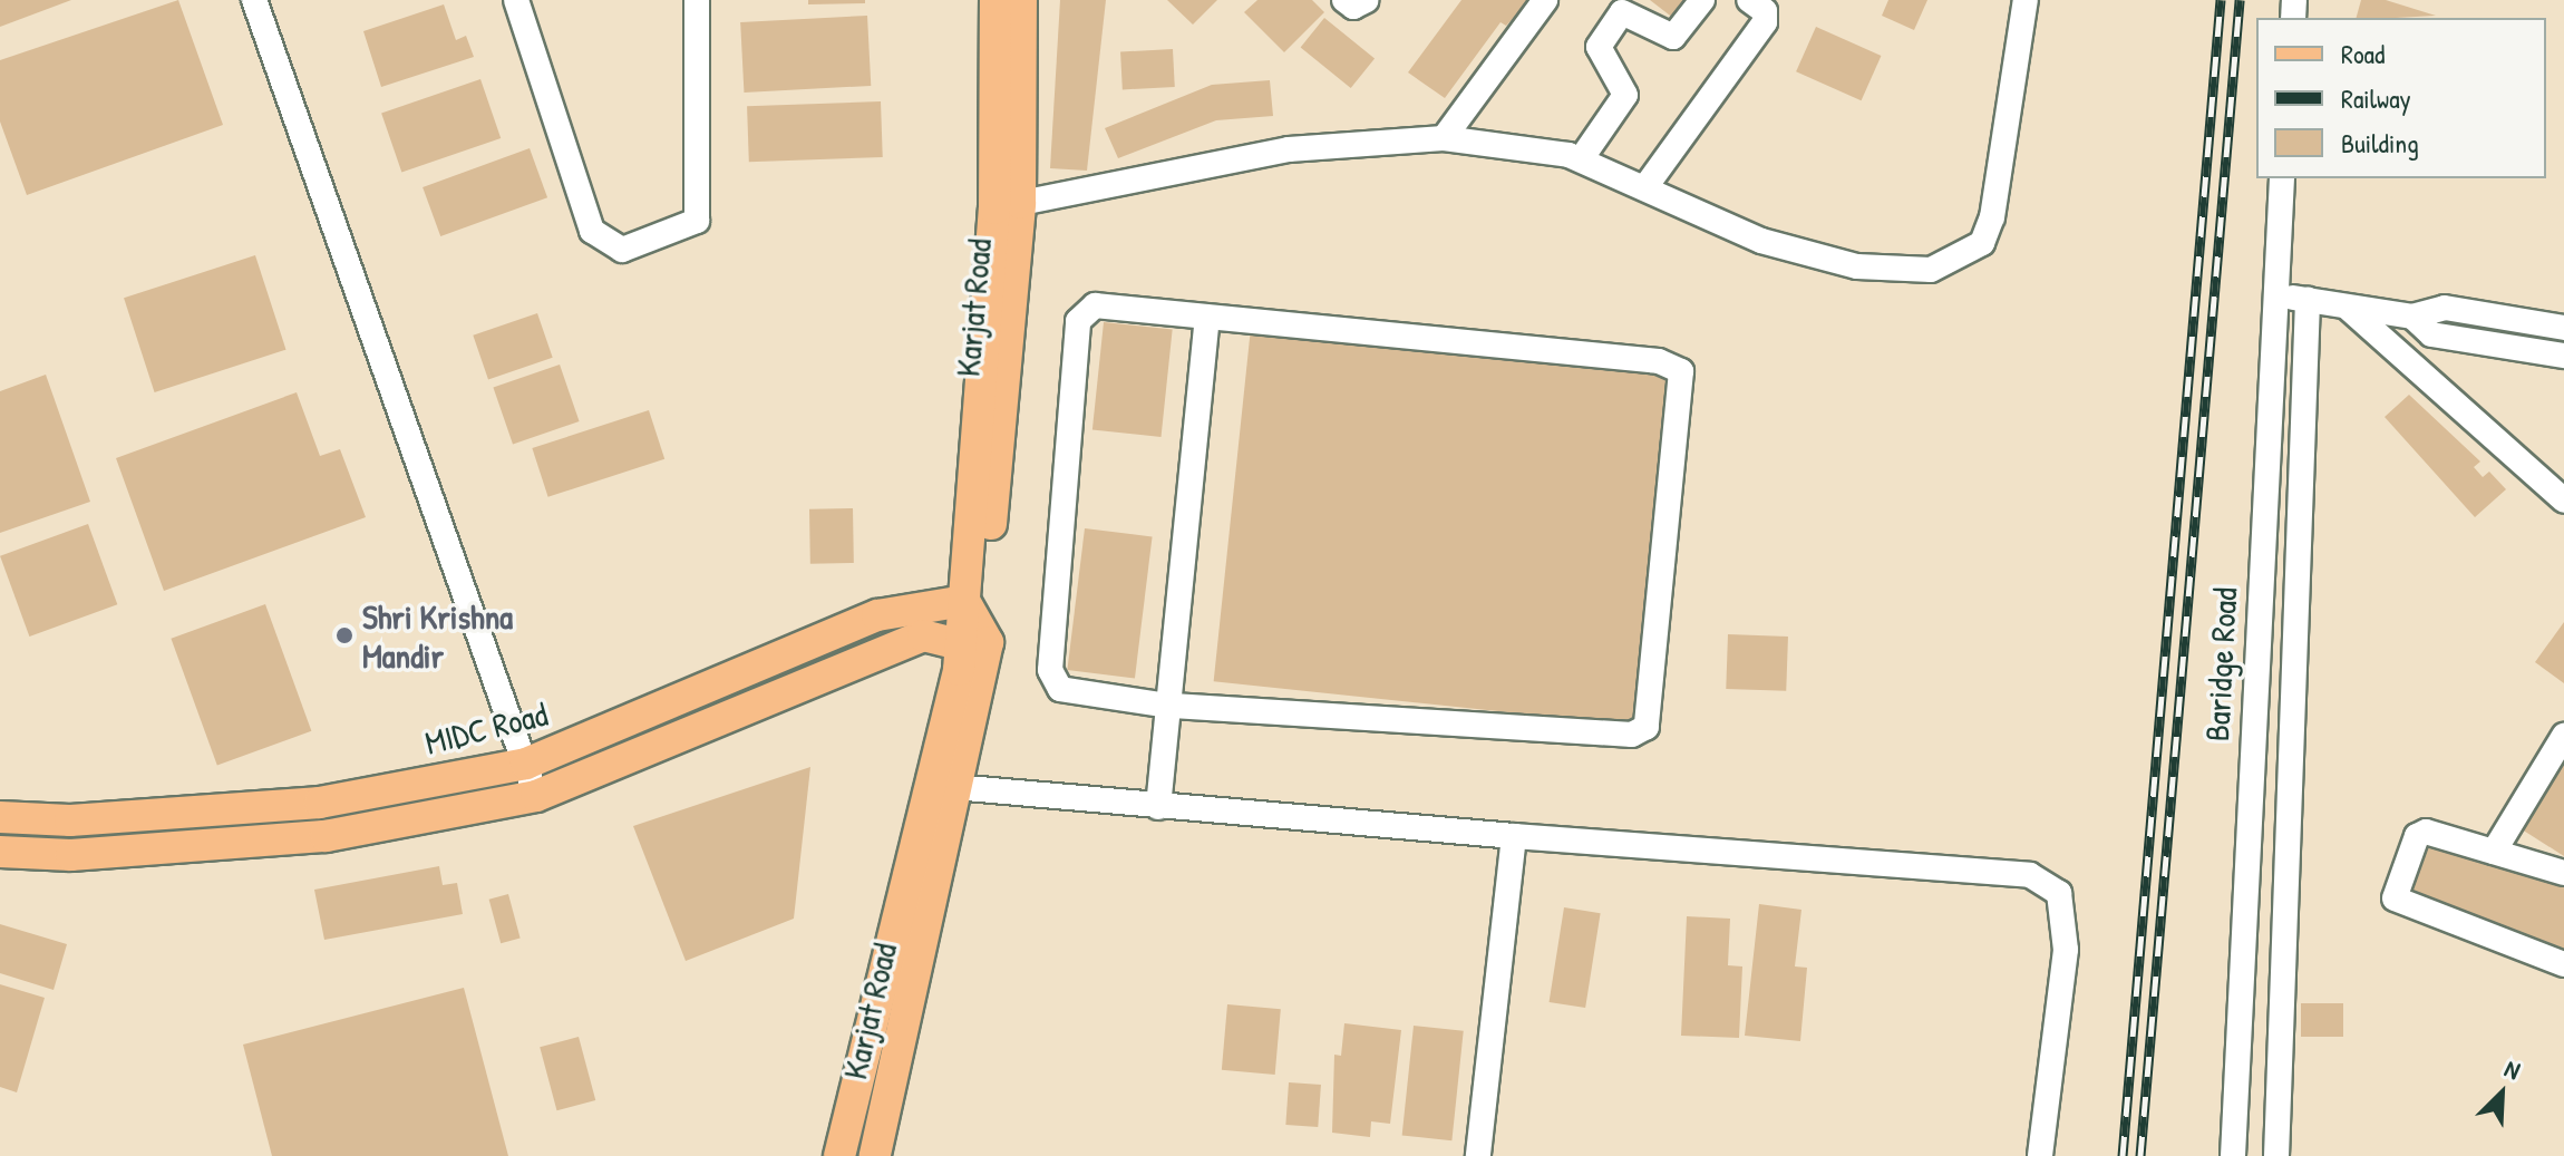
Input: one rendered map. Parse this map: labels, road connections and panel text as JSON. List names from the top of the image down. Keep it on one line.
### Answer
{"streets":{"main road":["Karjat Road","MIDC Road"],"street":["Baridge Road"]},"crossings":[["Karjat Road","MIDC Road"]],"places":["Shri Krishna Mandir"],"legend":["Road","Railway","Building"],"north":"top right"}
